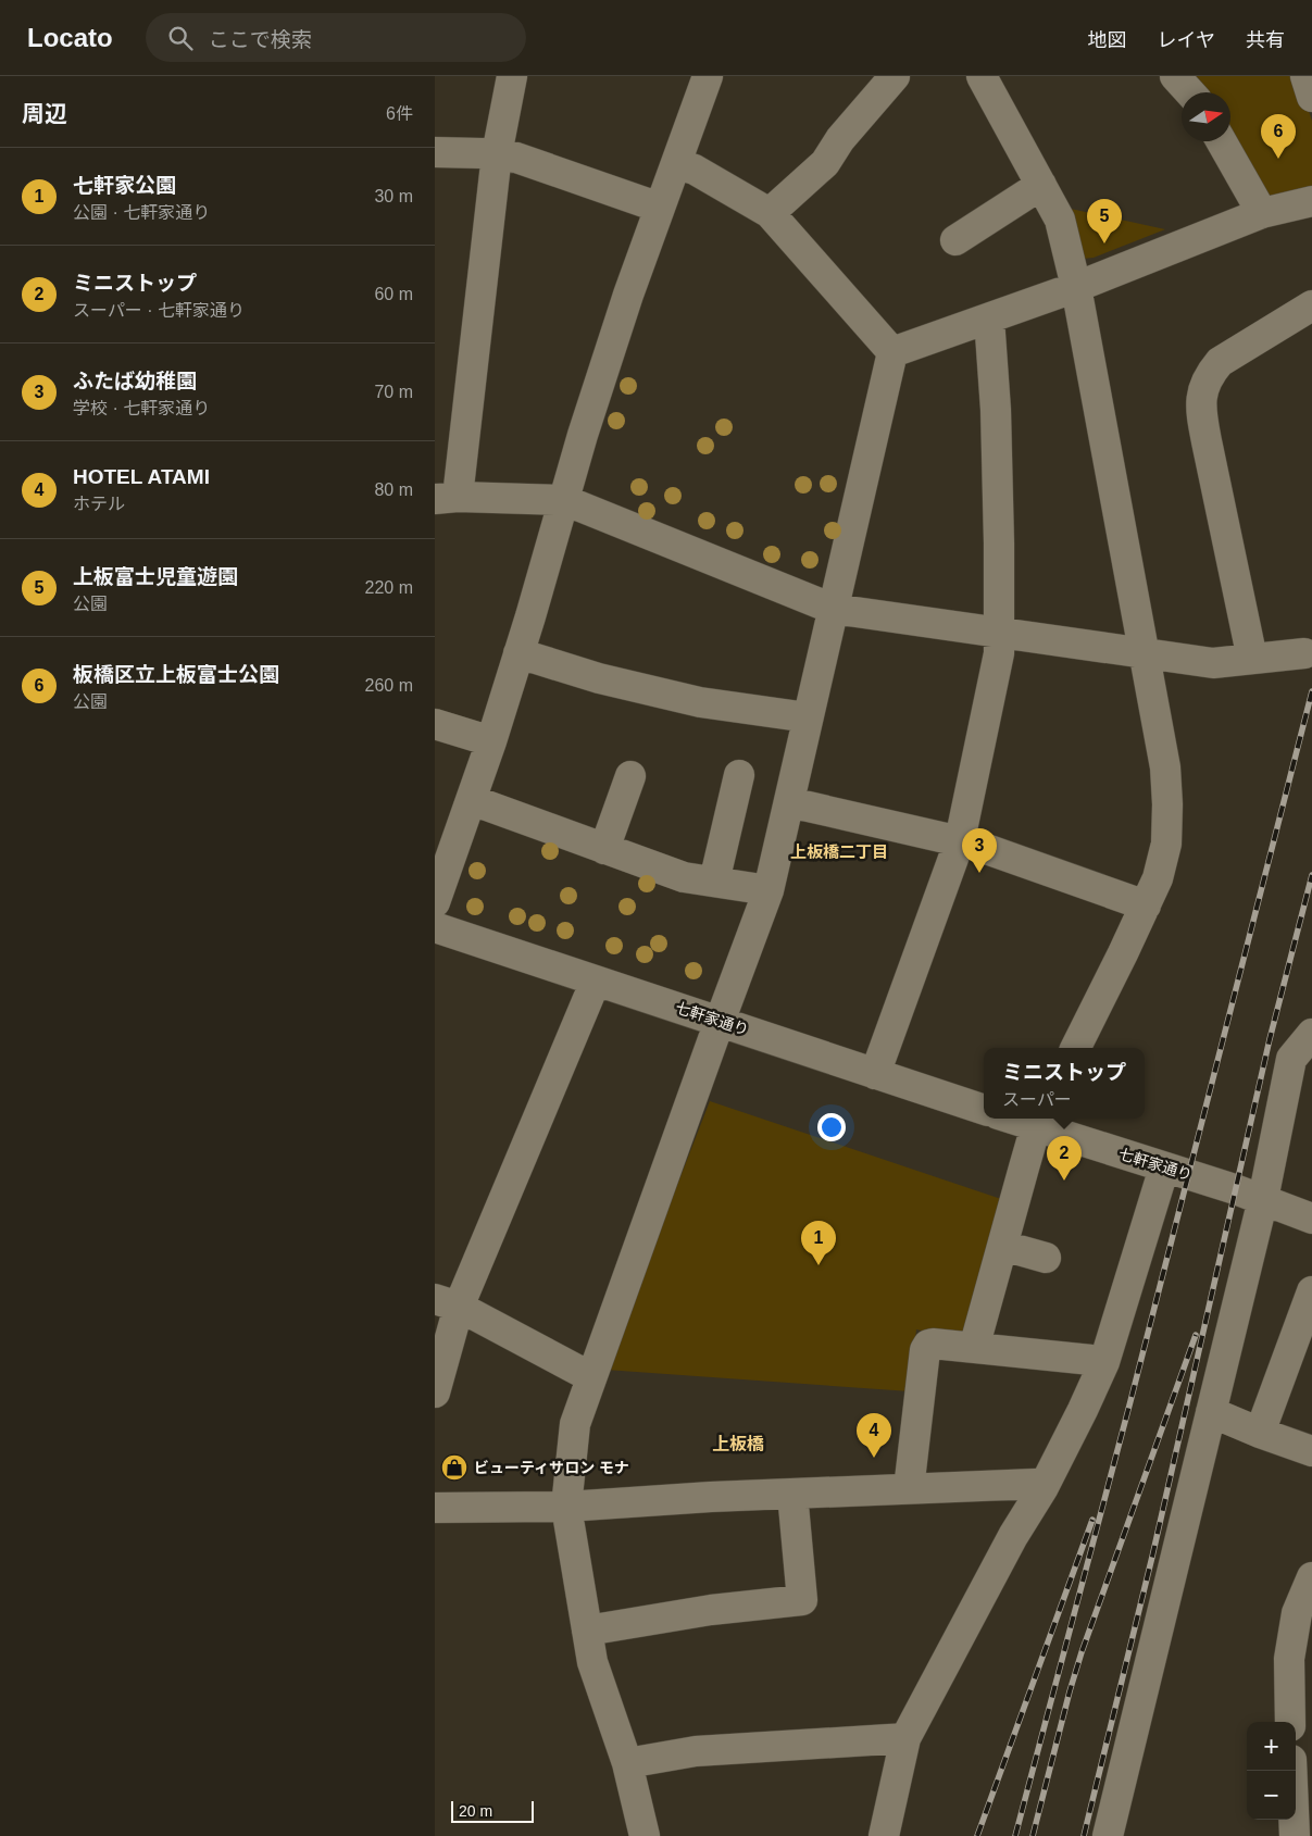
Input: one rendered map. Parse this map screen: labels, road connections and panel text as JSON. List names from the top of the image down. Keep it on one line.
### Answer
{"streets":{"street":["七軒家通り"]},"districts":["上板橋二丁目","上板橋"],"places":{"shop":["ビューティサロン モナ"]},"scale_bar":"20 m","north":"right","page":{"header":"Locato","search":"ここで検索","nav":["地図","レイヤ","共有"],"heading":["周辺","6件"],"pins":["6","5","3","2","1","4"],"list":[{"mark":"1","name":"七軒家公園","note":"公園 · 七軒家通り","value":"30 m"},{"mark":"2","name":"ミニストップ","note":"スーパー · 七軒家通り","value":"60 m"},{"mark":"3","name":"ふたば幼稚園","note":"学校 · 七軒家通り","value":"70 m"},{"mark":"4","name":"HOTEL ATAMI","note":"ホテル","value":"80 m"},{"mark":"5","name":"上板富士児童遊園","note":"公園","value":"220 m"},{"mark":"6","name":"板橋区立上板富士公園","note":"公園","value":"260 m"}],"popup":["ミニストップ","スーパー"],"map_buttons":["+","−"],"scale":"20 m"}}
